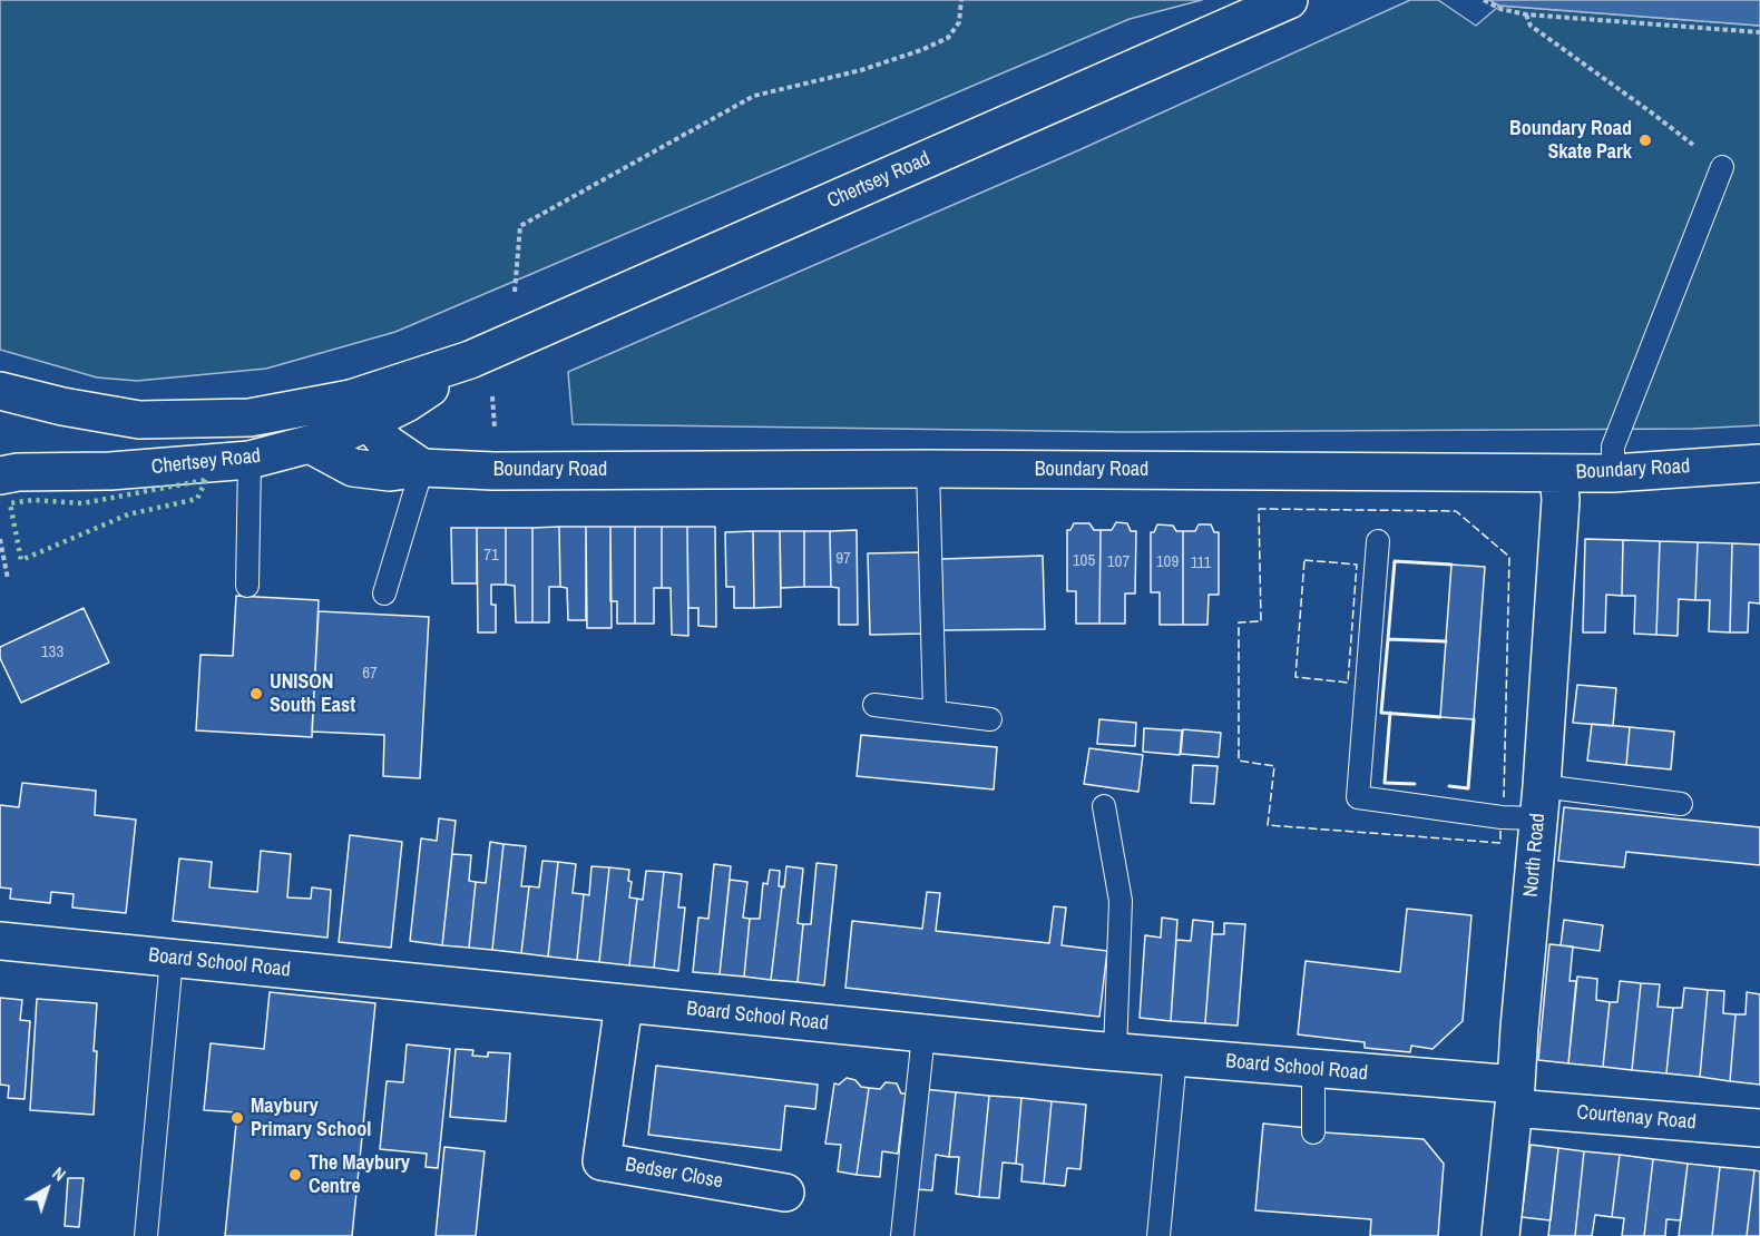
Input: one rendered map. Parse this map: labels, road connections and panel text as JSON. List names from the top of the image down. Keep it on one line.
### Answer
{"streets":{"street":["Chertsey Road","Boundary Road","North Road","Board School Road","Courtenay Road","Bedser Close"]},"crossings":[["Chertsey Road","Boundary Road"],["Boundary Road","North Road"],["North Road","Board School Road"],["North Road","Courtenay Road"],["Board School Road","Courtenay Road"],["Board School Road","Bedser Close"]],"places":["Boundary Road Skate Park","UNISON South East","Maybury Primary School","The Maybury Centre"],"house_numbers":["71","97","105","107","109","111","133","67"],"north":"top right"}
